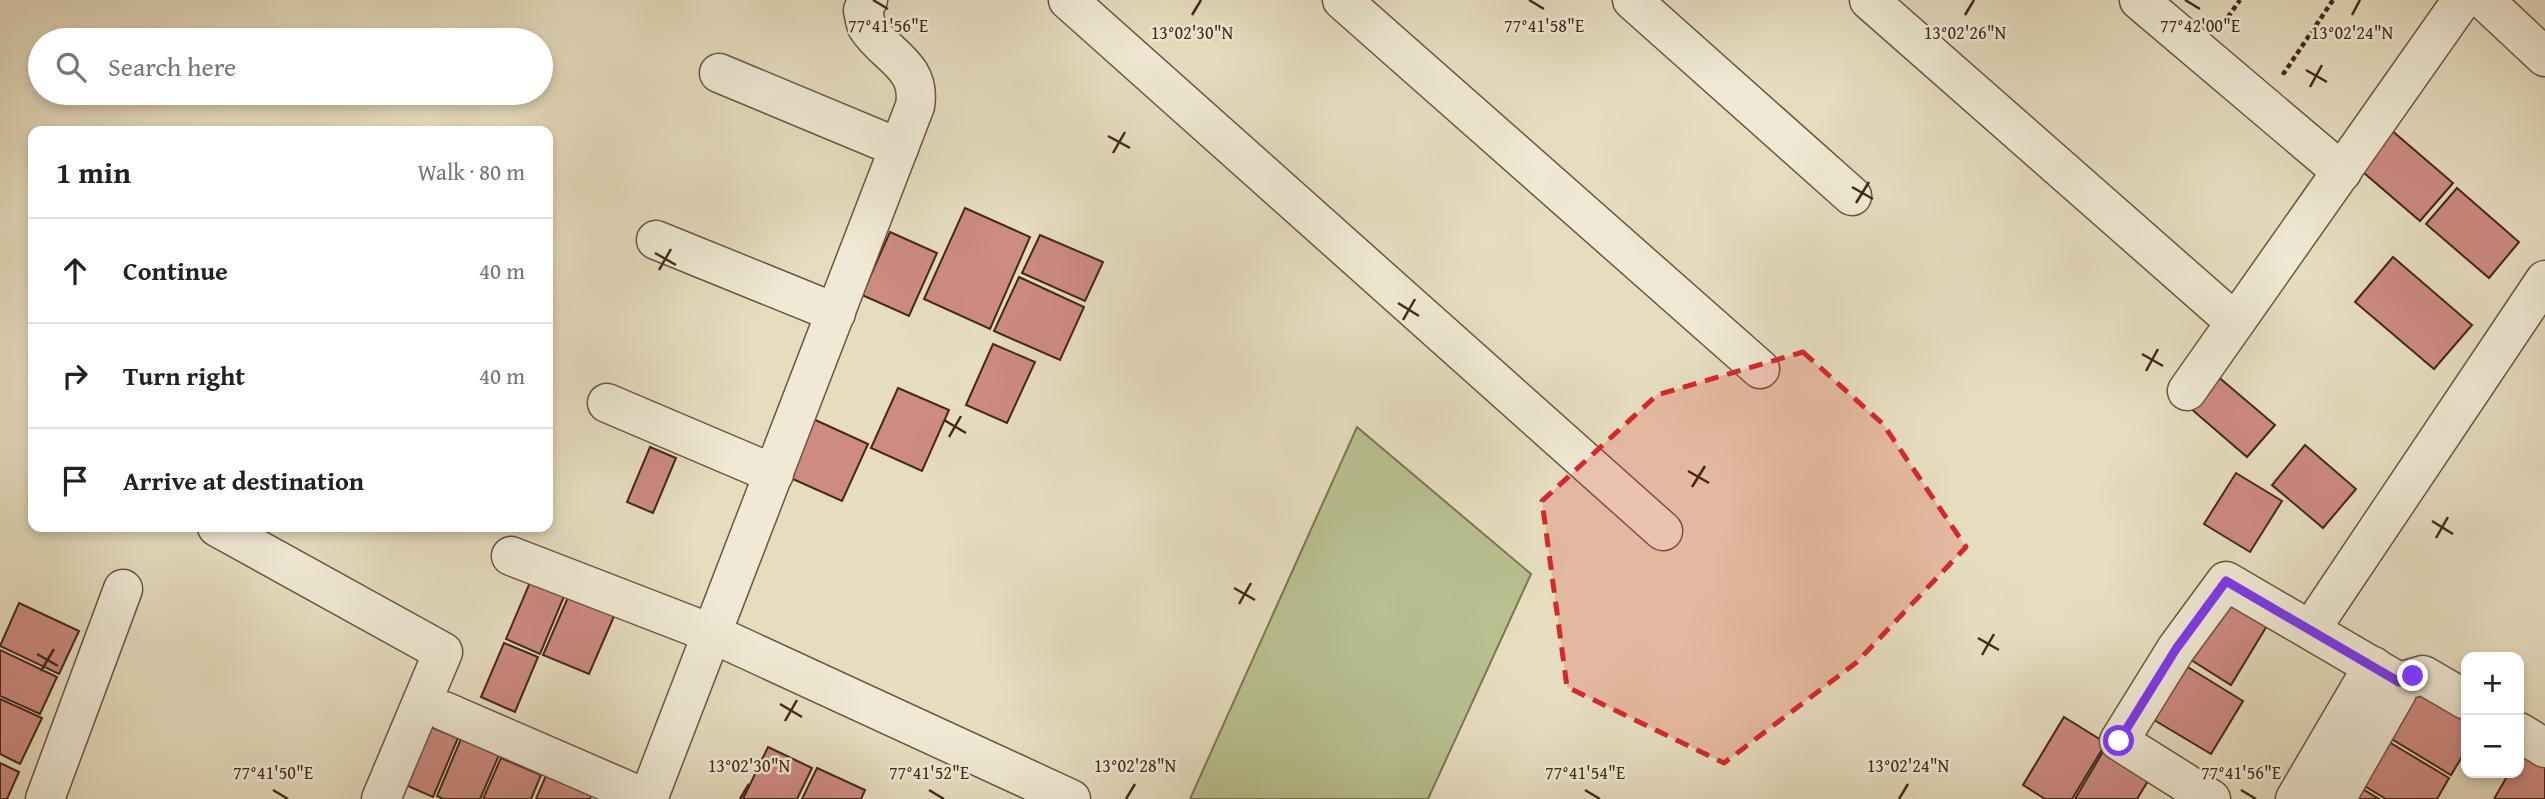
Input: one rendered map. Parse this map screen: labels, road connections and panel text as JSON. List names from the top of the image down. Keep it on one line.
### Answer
{"page":{"search":"Search here","heading":["1 min","Walk · 80 m"],"list":[["Continue","40 m"],["Turn right","40 m"],"Arrive at destination"],"map_buttons":["+","−"]},"coordinates":["77°41'56\"E","77°41'58\"E","77°42'00\"E","13°02'30\"N","13°02'26\"N","13°02'24\"N","13°02'28\"N","77°41'50\"E","77°41'52\"E","77°41'54\"E"]}
